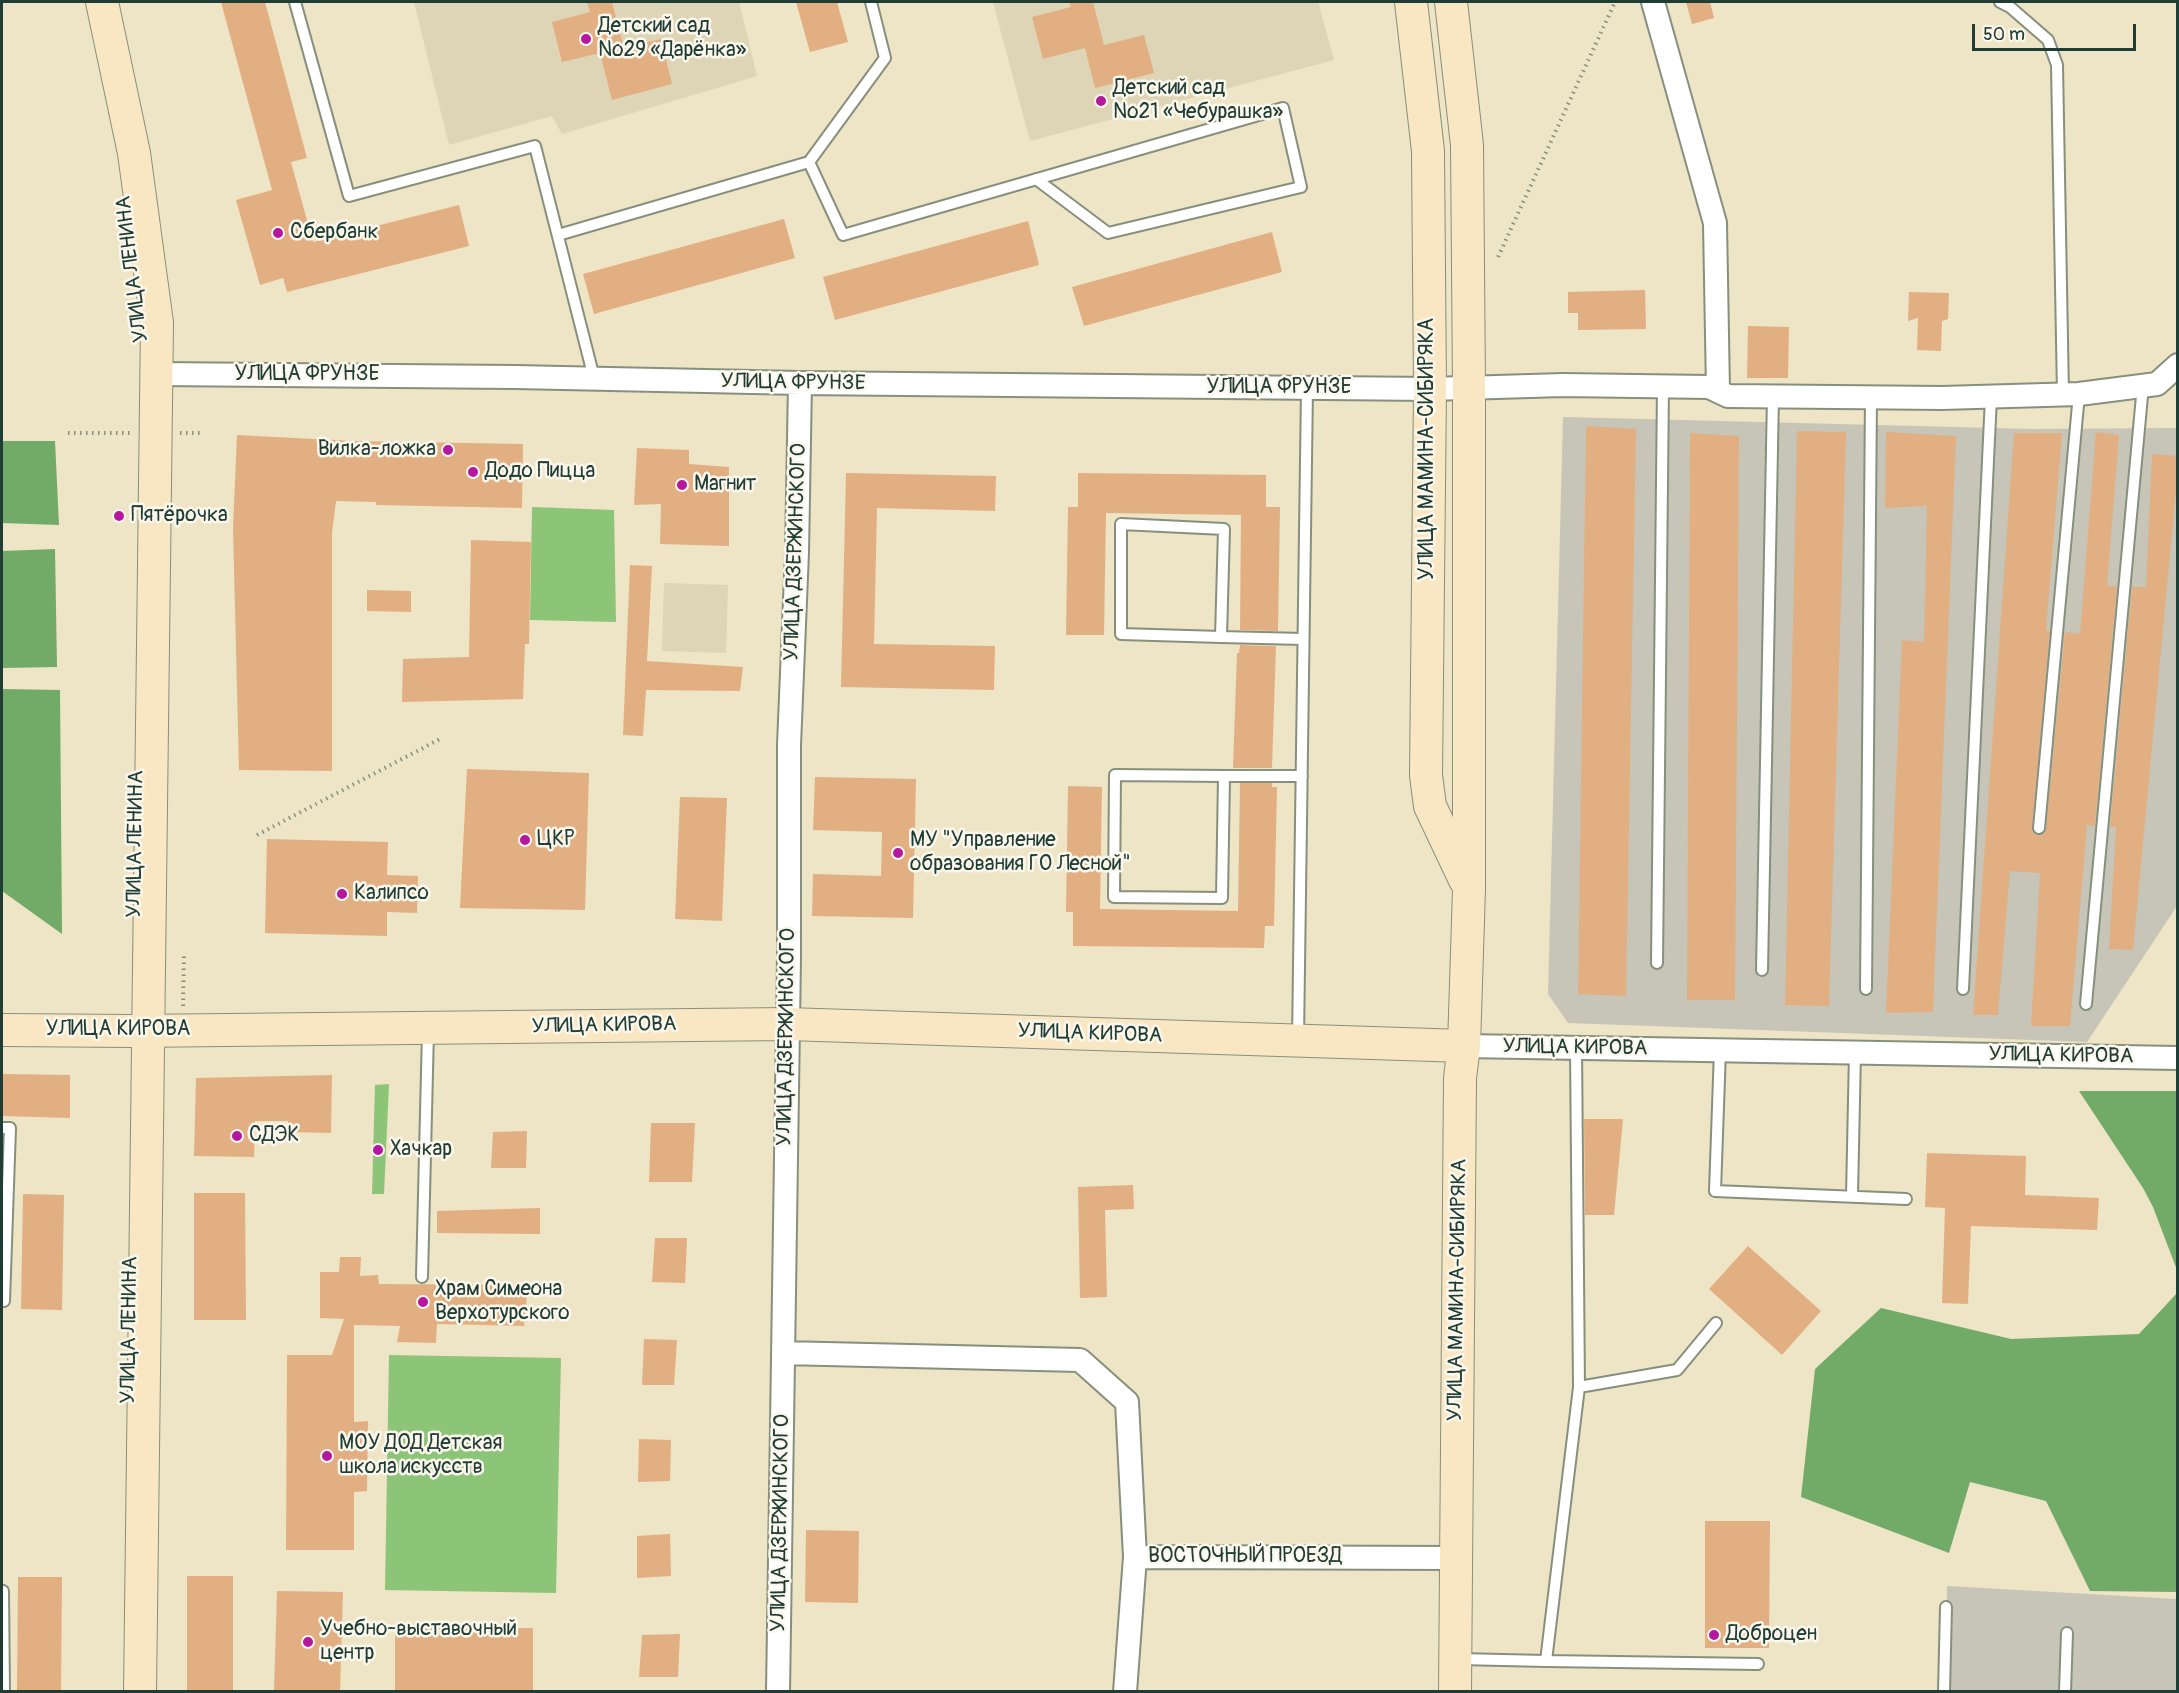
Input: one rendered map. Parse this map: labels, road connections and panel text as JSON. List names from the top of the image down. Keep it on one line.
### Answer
{"streets":{"main road":["УЛИЦА ЛЕНИНА","УЛИЦА МАМИНА-СИБИРЯКА","УЛИЦА КИРОВА"],"street":["УЛИЦА ФРУНЗЕ","УЛИЦА ДЗЕРЖИНСКОГО","ВОСТОЧНЫЙ ПРОЕЗД"]},"crossings":[["УЛИЦА ЛЕНИНА","УЛИЦА ФРУНЗЕ"],["УЛИЦА ЛЕНИНА","УЛИЦА КИРОВА"],["УЛИЦА ФРУНЗЕ","УЛИЦА МАМИНА-СИБИРЯКА"],["УЛИЦА ФРУНЗЕ","УЛИЦА ДЗЕРЖИНСКОГО"],["УЛИЦА МАМИНА-СИБИРЯКА","УЛИЦА КИРОВА"],["УЛИЦА МАМИНА-СИБИРЯКА","ВОСТОЧНЫЙ ПРОЕЗД"],["УЛИЦА ДЗЕРЖИНСКОГО","УЛИЦА КИРОВА"]],"places":["Детский сад №29 «Дарёнка»","Детский сад №21 «Чебурашка»","Сбербанк","Вилка-ложка","Додо Пицца","Магнит","Пятёрочка","ЦКР","МУ \"Управление образования ГО Лесной\"","Калипсо","СДЭК","Хачкар","Храм Симеона Верхотурского","МОУ ДОД Детская школа искусств","Доброцен","Учебно-выставочный центр"],"scale_bar":"50 m"}
